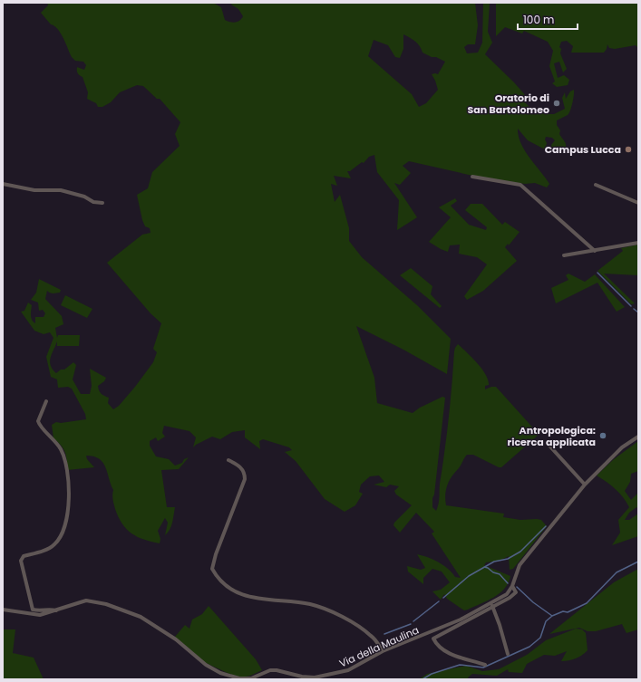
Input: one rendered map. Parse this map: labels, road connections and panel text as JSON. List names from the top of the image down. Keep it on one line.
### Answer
{"streets":{"street":["Via della Maulina"]},"places":["Oratorio di San Bartolomeo","Campus Lucca","Antropologica: ricerca applicata"],"scale_bar":"100 m"}
